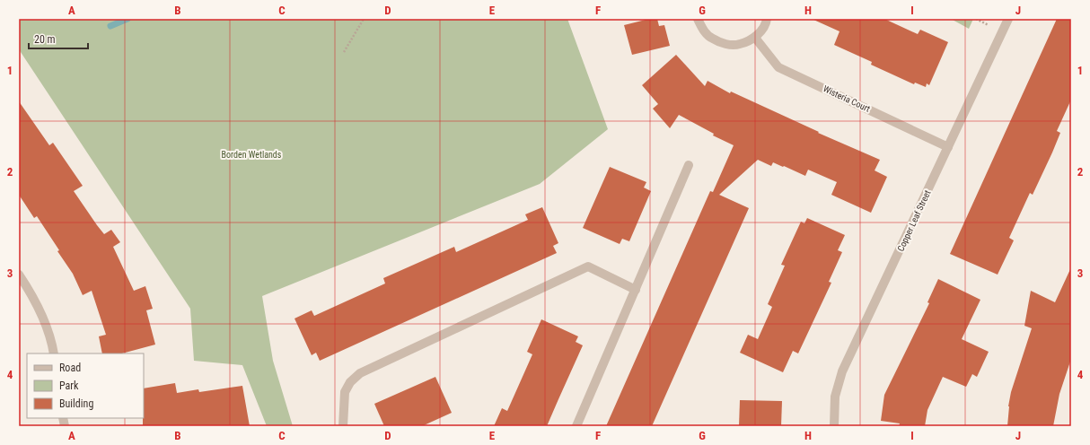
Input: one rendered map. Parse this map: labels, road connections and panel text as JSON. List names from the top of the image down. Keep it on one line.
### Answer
{"streets":{"street":["Wisteria Court","Copper Leaf Street"]},"crossings":[["Wisteria Court","Copper Leaf Street"]],"parks":["Borden Wetlands"],"legend":["Road","Park","Building"],"scale_bar":"20 m","grid":{"columns":["A","B","C","D","E","F","G","H","I","J"],"rows":["1","2","3","4"]}}
